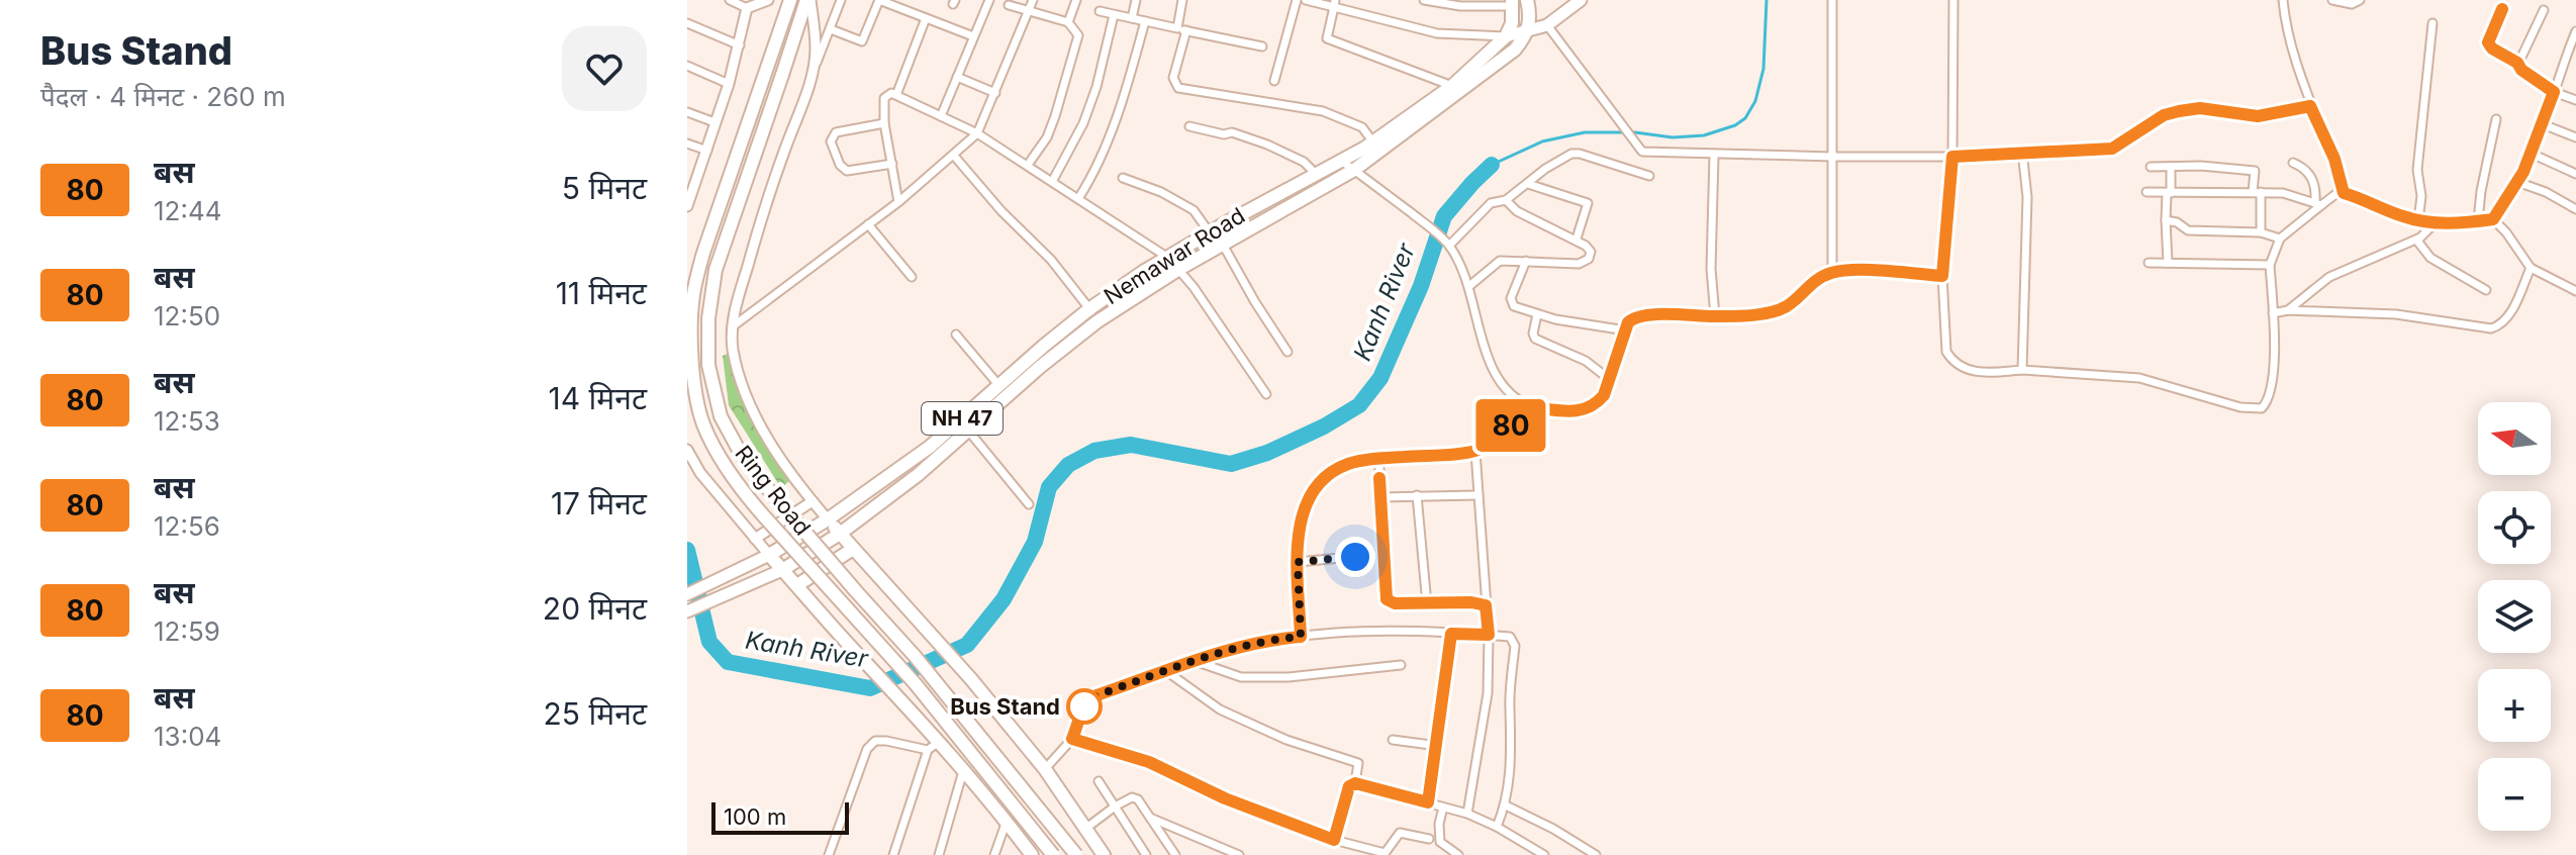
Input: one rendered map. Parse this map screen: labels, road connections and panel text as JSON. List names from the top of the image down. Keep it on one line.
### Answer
{"streets":{"main road":["Nemawar Road","NH 47","Ring Road"]},"water":["Kanh River"],"places":["Bus Stand"],"lines":["bus line 80"],"scale_bar":"100 m","north":"left","page":{"heading":["Bus Stand","पैदल · 4 मिनट · 260 m"],"on_map":"80","list":[{"mark":"80","name":"बस","note":"12:44","value":"5 मिनट"},{"mark":"80","name":"बस","note":"12:50","value":"11 मिनट"},{"mark":"80","name":"बस","note":"12:53","value":"14 मिनट"},{"mark":"80","name":"बस","note":"12:56","value":"17 मिनट"},{"mark":"80","name":"बस","note":"12:59","value":"20 मिनट"},{"mark":"80","name":"बस","note":"13:04","value":"25 मिनट"}],"map_buttons":["+","−"],"scale":"100 m"}}
